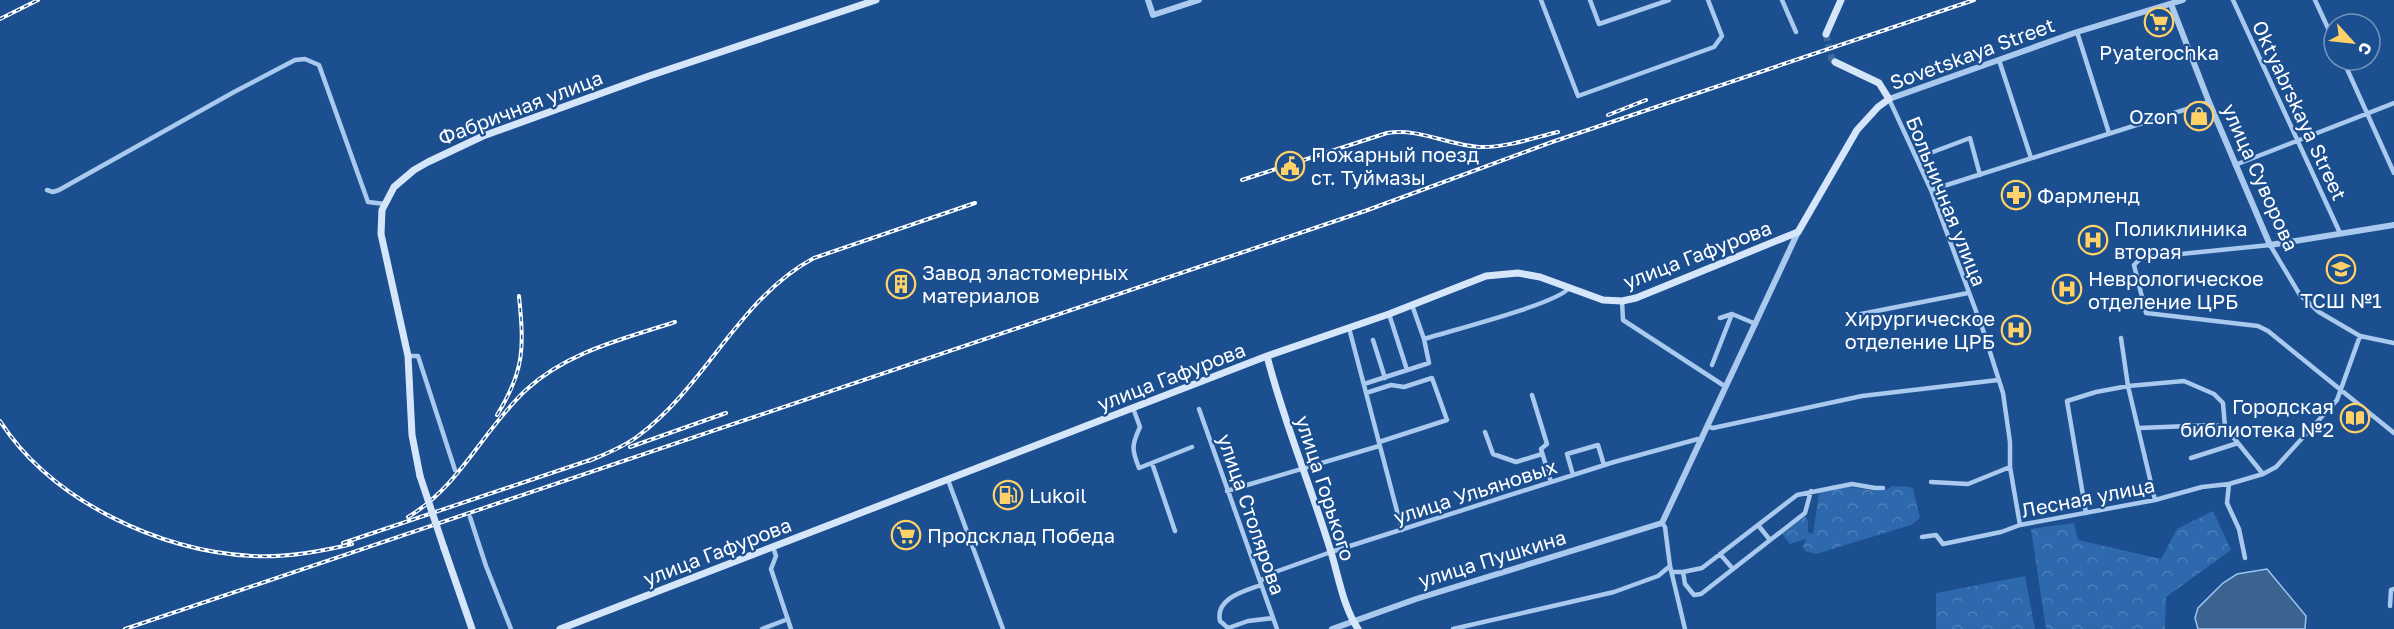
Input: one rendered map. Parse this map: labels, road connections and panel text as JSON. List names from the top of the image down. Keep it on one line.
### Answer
{"streets":{"main road":["Sovetskaya Street","Фабричная улица","улица Гафурова","улица Горького"],"street":["Oktyabrskaya Street","улица Суворова","Больничная улица","улица Ульяновых","Лесная улица","улица Столярова","улица Пушкина"]},"crossings":[["Sovetskaya Street","улица Суворова"],["Sovetskaya Street","Больничная улица"],["Sovetskaya Street","улица Гафурова"],["Sovetskaya Street","улица Ульяновых"],["Sovetskaya Street","улица Пушкина"],["Больничная улица","Лесная улица"],["улица Гафурова","улица Горького"],["улица Горького","улица Ульяновых"],["улица Горького","улица Пушкина"],["улица Ульяновых","улица Столярова"]],"places":{"supermarket":["Pyaterochka","Продсклад Победа"],"shop":["Ozon"],"public building":["Пожарный поезд ст. Туймазы"],"pharmacy":["Фармленд"],"hospital":["Поликлиника вторая","Неврологическое отделение ЦРБ","Хирургическое отделение ЦРБ"],"school or university":["ТСШ №1"],"building":["Завод эластомерных материалов"],"library":["Городская библиотека №2"],"fuel station":["Lukoil"]},"north":"bottom right"}
